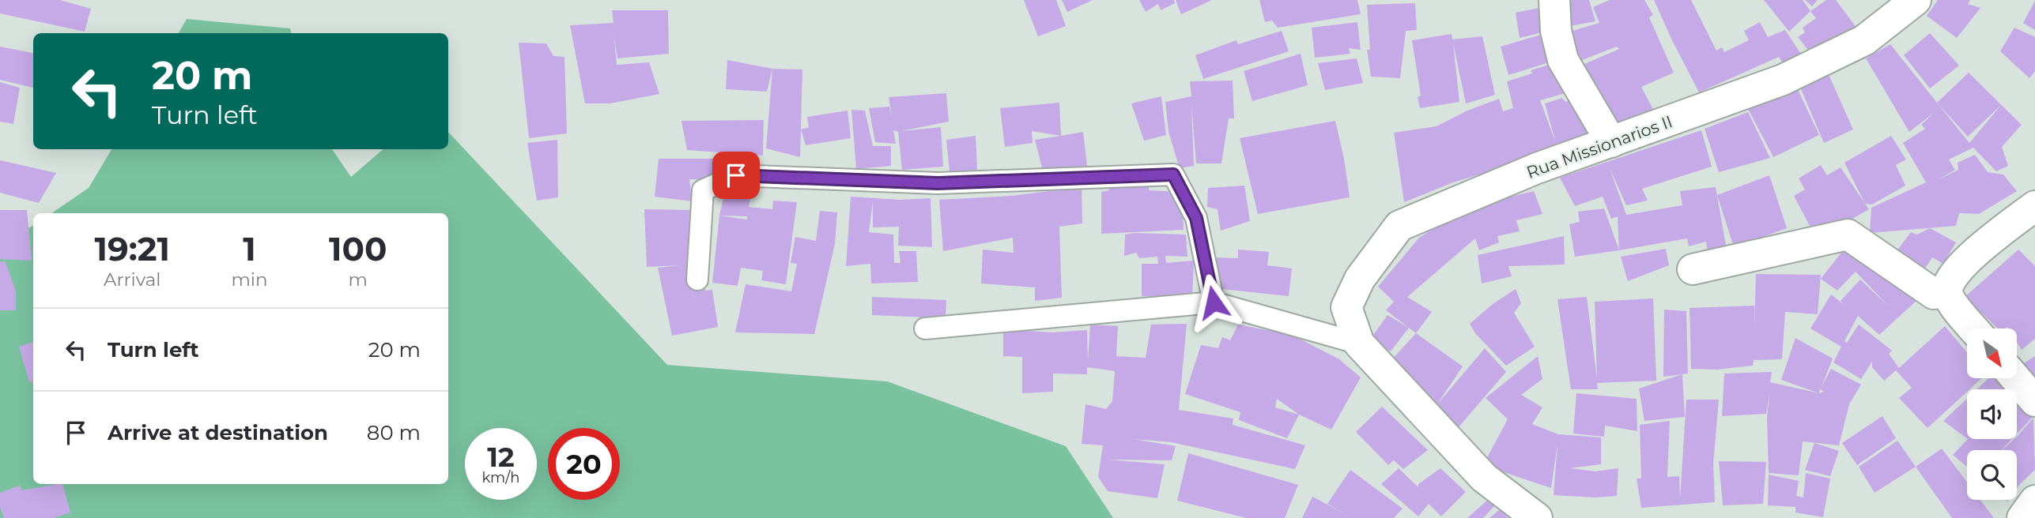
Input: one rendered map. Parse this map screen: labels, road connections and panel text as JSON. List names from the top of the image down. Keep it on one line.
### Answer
{"streets":{"street":["Rua Missionarios II"]},"north":"bottom right","page":{"turn":["20 m","Turn left"],"eta":["19:21","Arrival","1","min","100","m"],"list":[{"name":"Turn left","value":"20 m"},{"name":"Arrive at destination","value":"80 m"}],"speed":"12 km/h","limit":"20"}}
